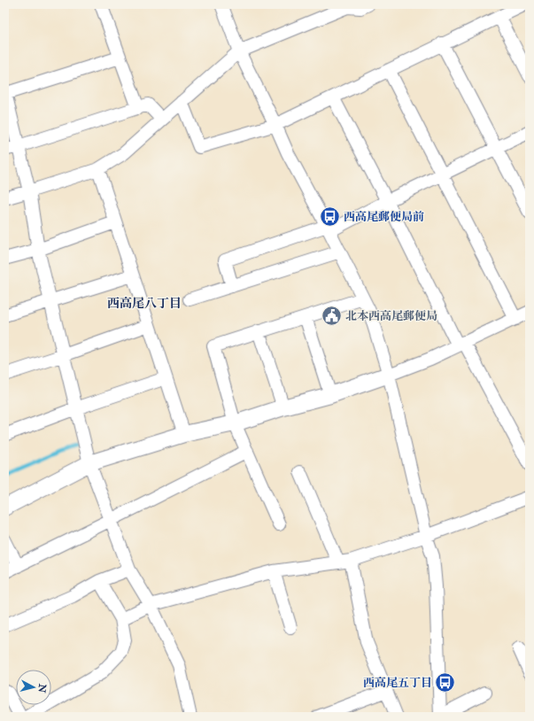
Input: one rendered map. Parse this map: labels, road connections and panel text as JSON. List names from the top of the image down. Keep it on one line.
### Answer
{"districts":["西高尾八丁目"],"places":{"bus stop":["西高尾郵便局前","西高尾五丁目"],"public building":["北本西高尾郵便局"]},"north":"right"}
